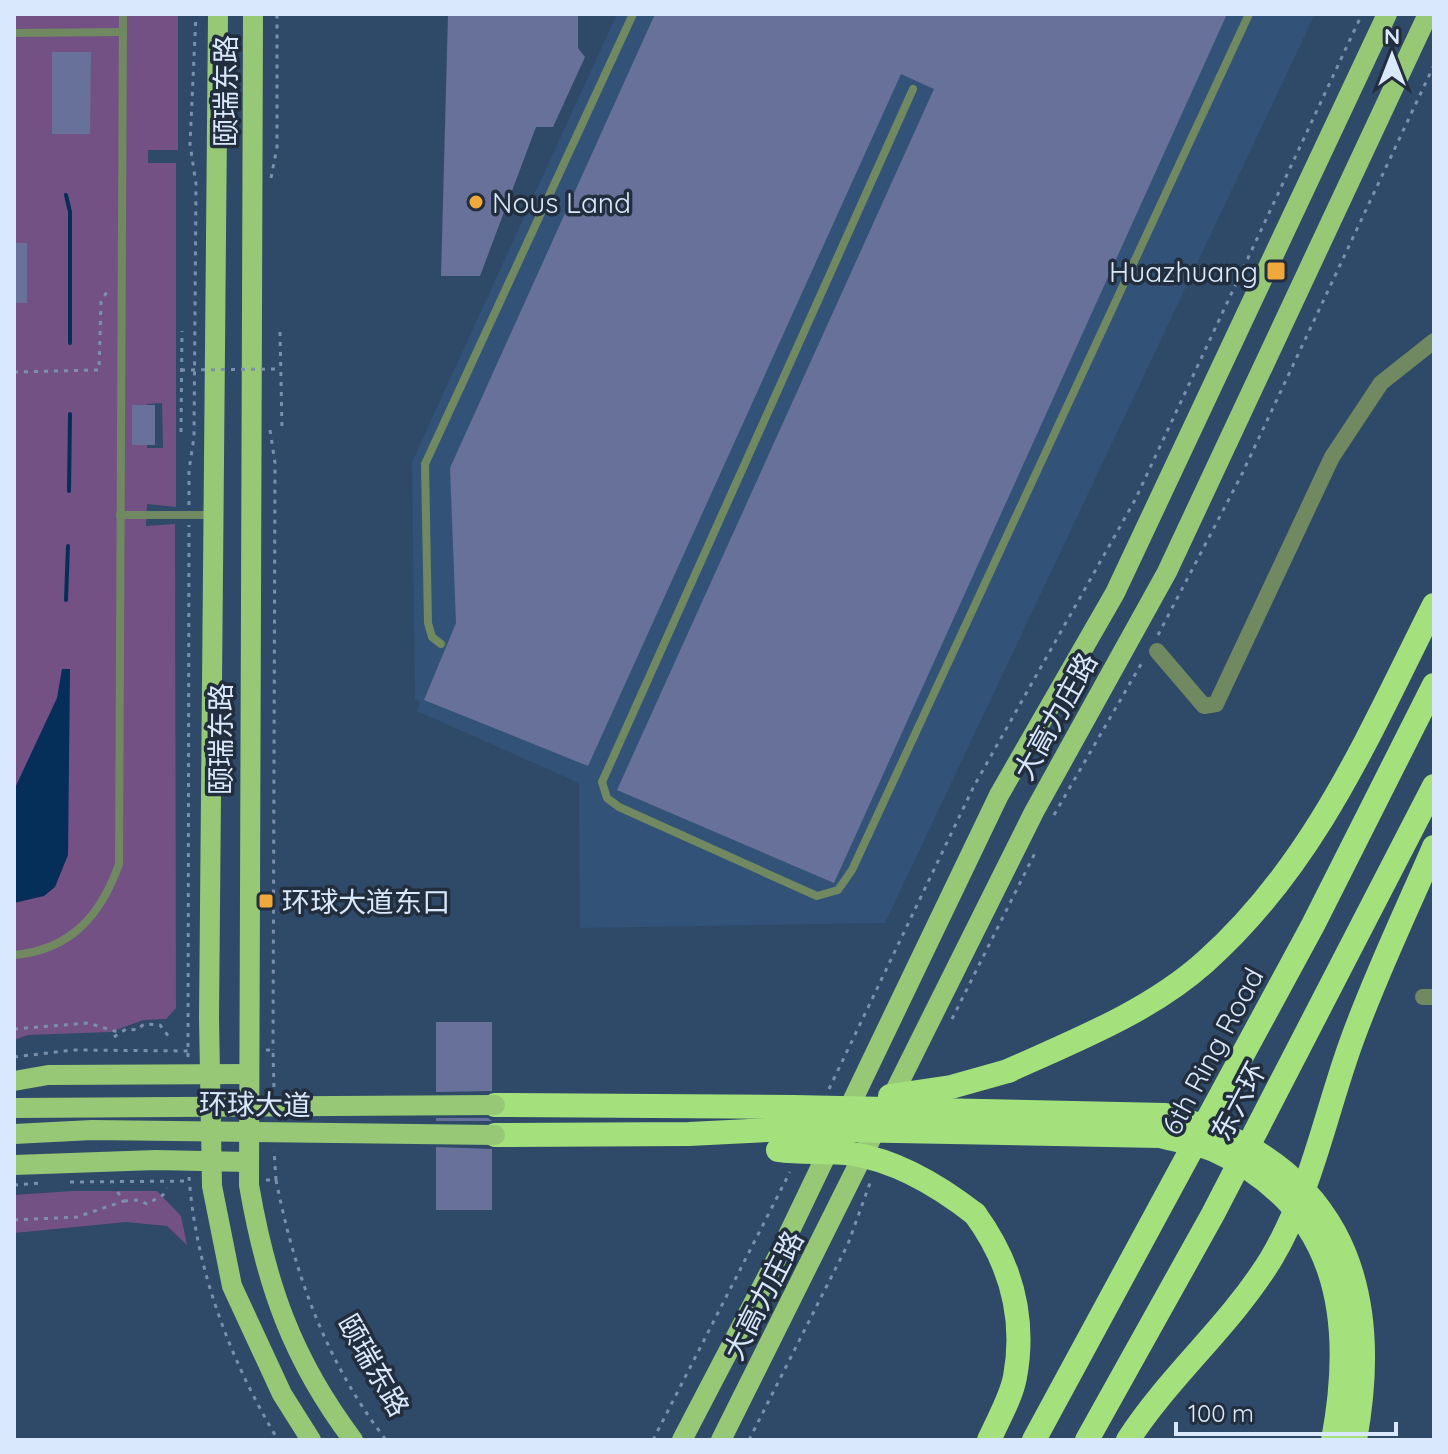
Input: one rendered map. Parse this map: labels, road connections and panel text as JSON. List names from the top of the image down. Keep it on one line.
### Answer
{"streets":{"highway":["6th Ring Road","东六环"],"main road":["颐瑞东路","大高力庄路","环球大道"]},"places":{"other":["Nous Land"],"transit":["Huazhuang","环球大道东口"]},"scale_bar":"100 m","north":"top"}
